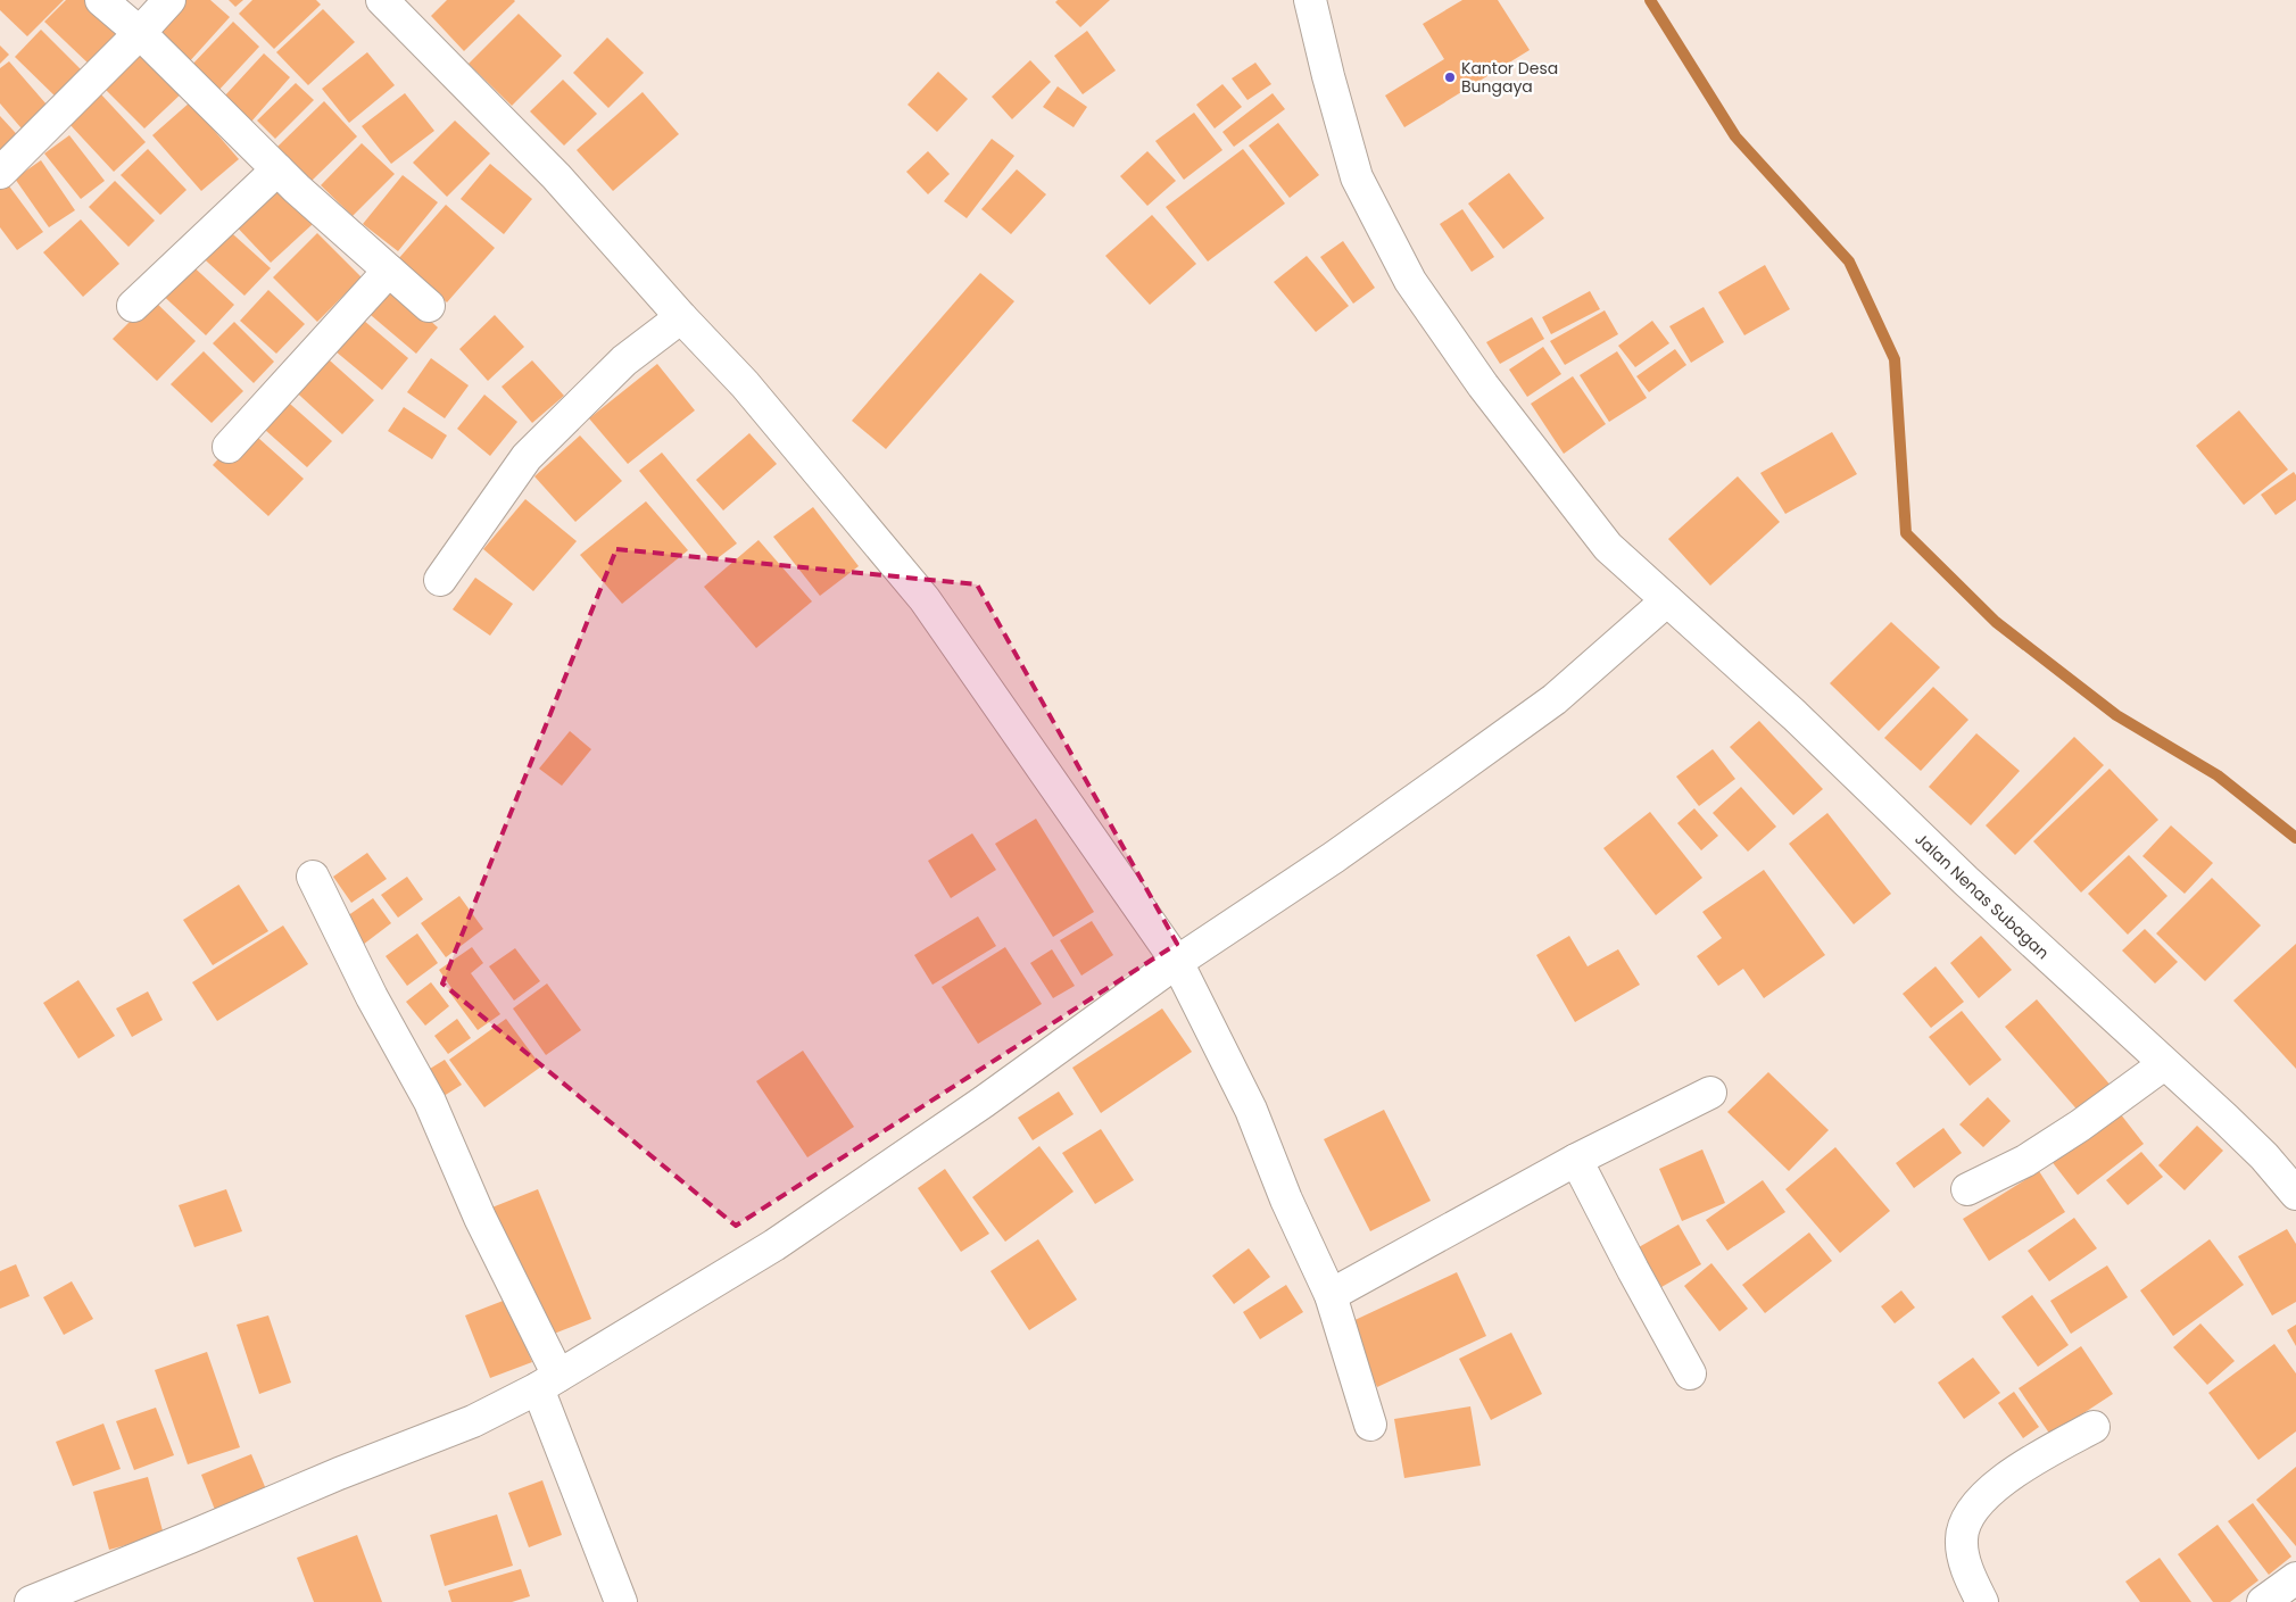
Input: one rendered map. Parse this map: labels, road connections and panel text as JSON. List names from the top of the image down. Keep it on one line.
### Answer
{"streets":{"street":["Jalan Nenas Subagan"]},"places":["Kantor Desa Bungaya"]}
